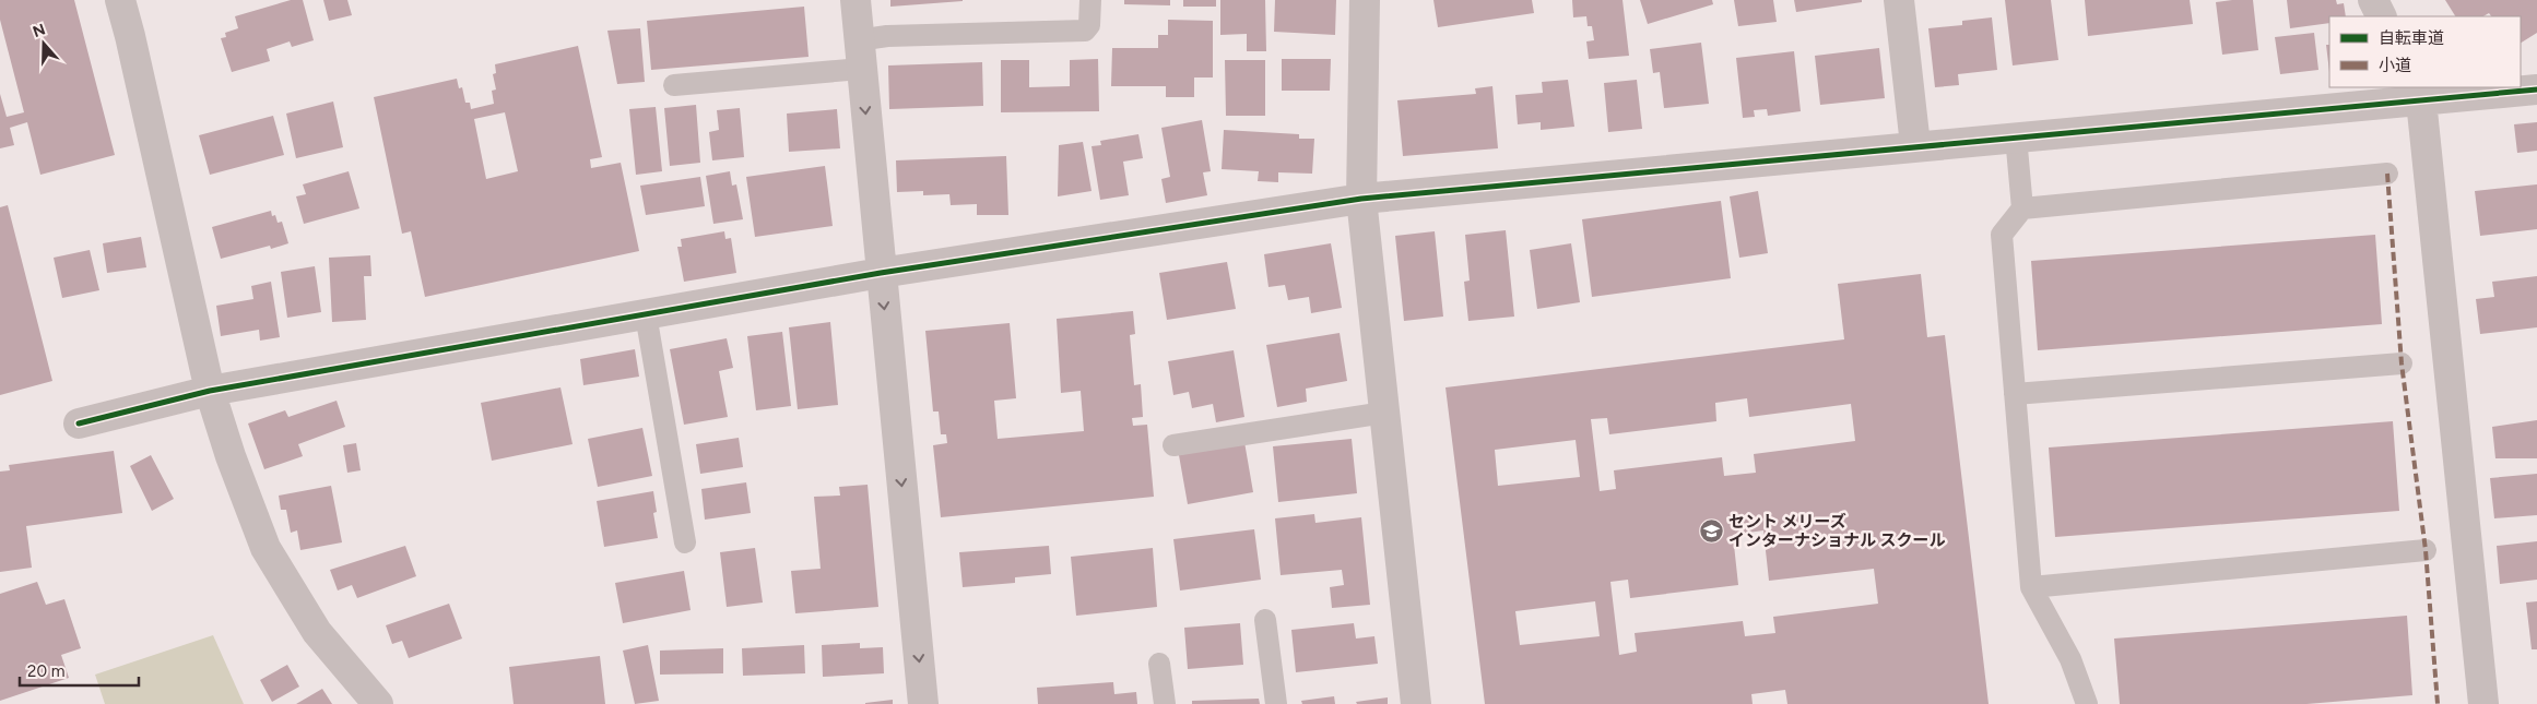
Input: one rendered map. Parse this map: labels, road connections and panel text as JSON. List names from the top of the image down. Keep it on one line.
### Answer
{"places":{"school or university":["セント メリーズ インターナショナル スクール"]},"legend":["自転車道","小道"],"scale_bar":"20 m","north":"top"}
